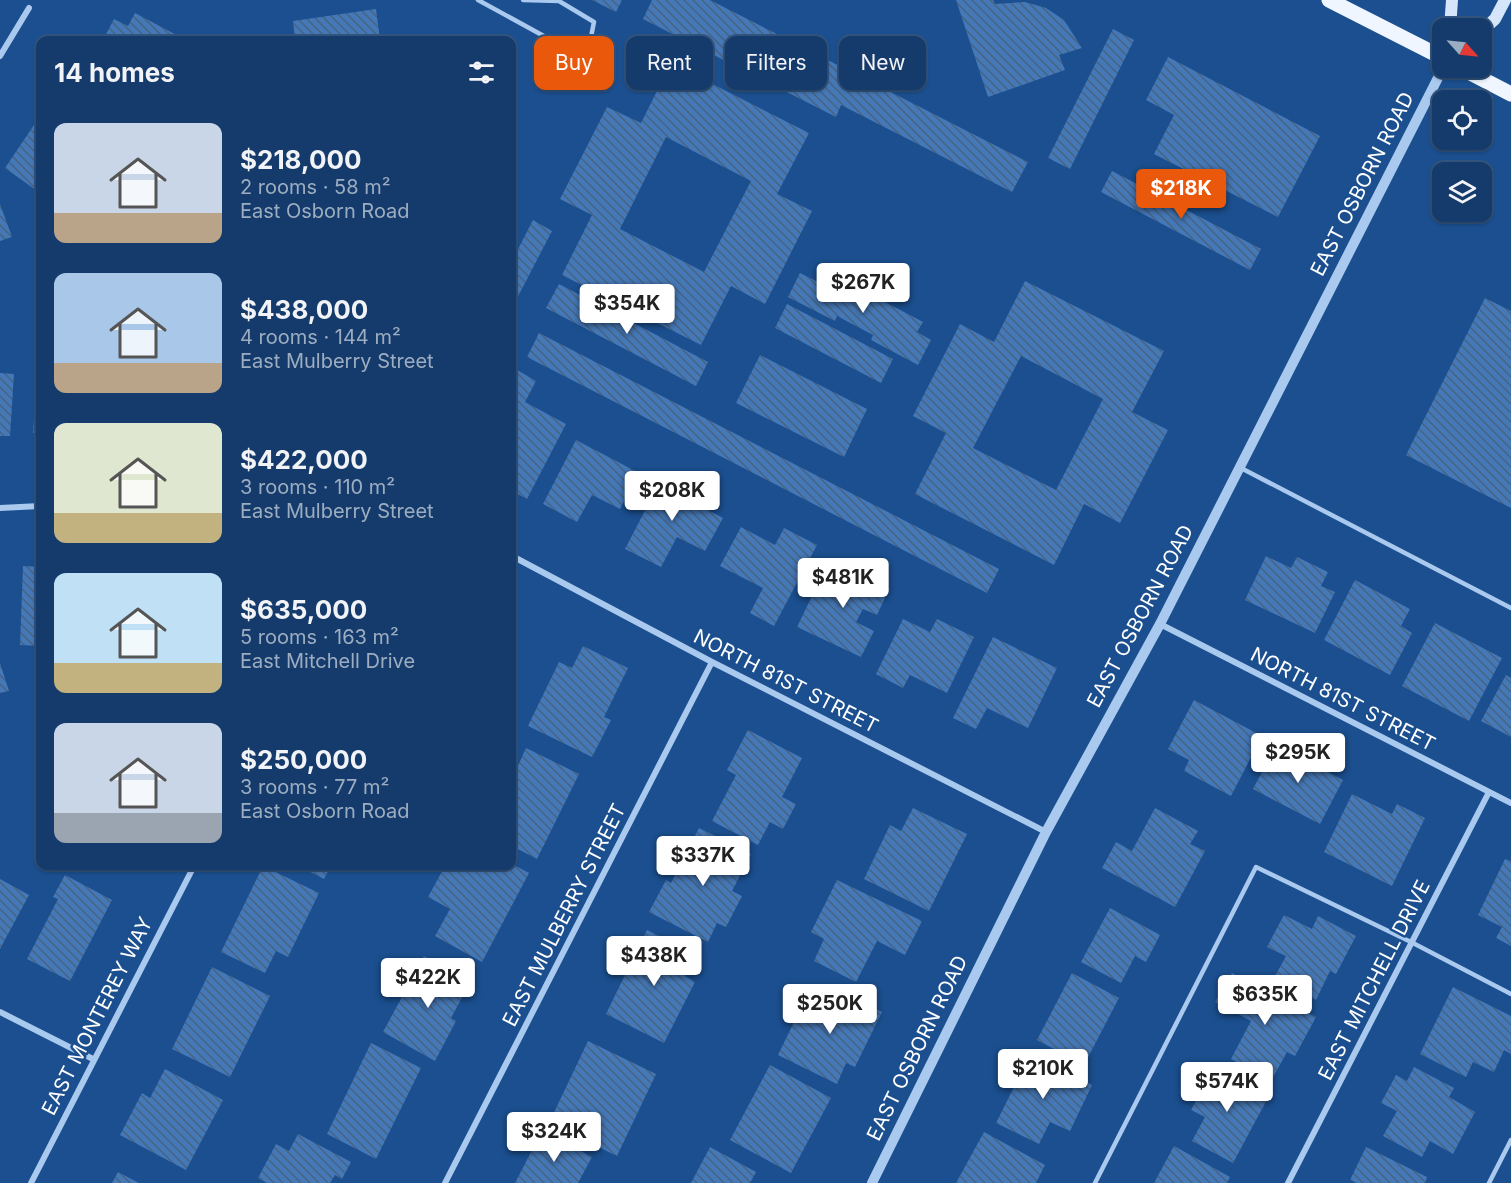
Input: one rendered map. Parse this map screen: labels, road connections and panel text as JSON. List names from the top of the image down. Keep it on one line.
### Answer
{"streets":{"street":["EAST OSBORN ROAD","NORTH 81ST STREET","EAST MULBERRY STREET","EAST MITCHELL DRIVE","EAST MONTEREY WAY"]},"crossings":[["EAST OSBORN ROAD","NORTH 81ST STREET"],["NORTH 81ST STREET","EAST MULBERRY STREET"],["NORTH 81ST STREET","EAST MITCHELL DRIVE"]],"north":"bottom right","page":{"chip":["Buy","Rent","Filters","New"],"heading":"14 homes","list":[{"name":"$218,000","note":"2 rooms · 58 m² · East Osborn Road"},{"name":"$438,000","note":"4 rooms · 144 m² · East Mulberry Street"},{"name":"$422,000","note":"3 rooms · 110 m² · East Mulberry Street"},{"name":"$635,000","note":"5 rooms · 163 m² · East Mitchell Drive"},{"name":"$250,000","note":"3 rooms · 77 m² · East Osborn Road"}],"price":["$218K","$267K","$354K","$208K","$481K","$295K","$337K","$438K","$422K","$635K","$250K","$210K","$574K","$324K"]}}
